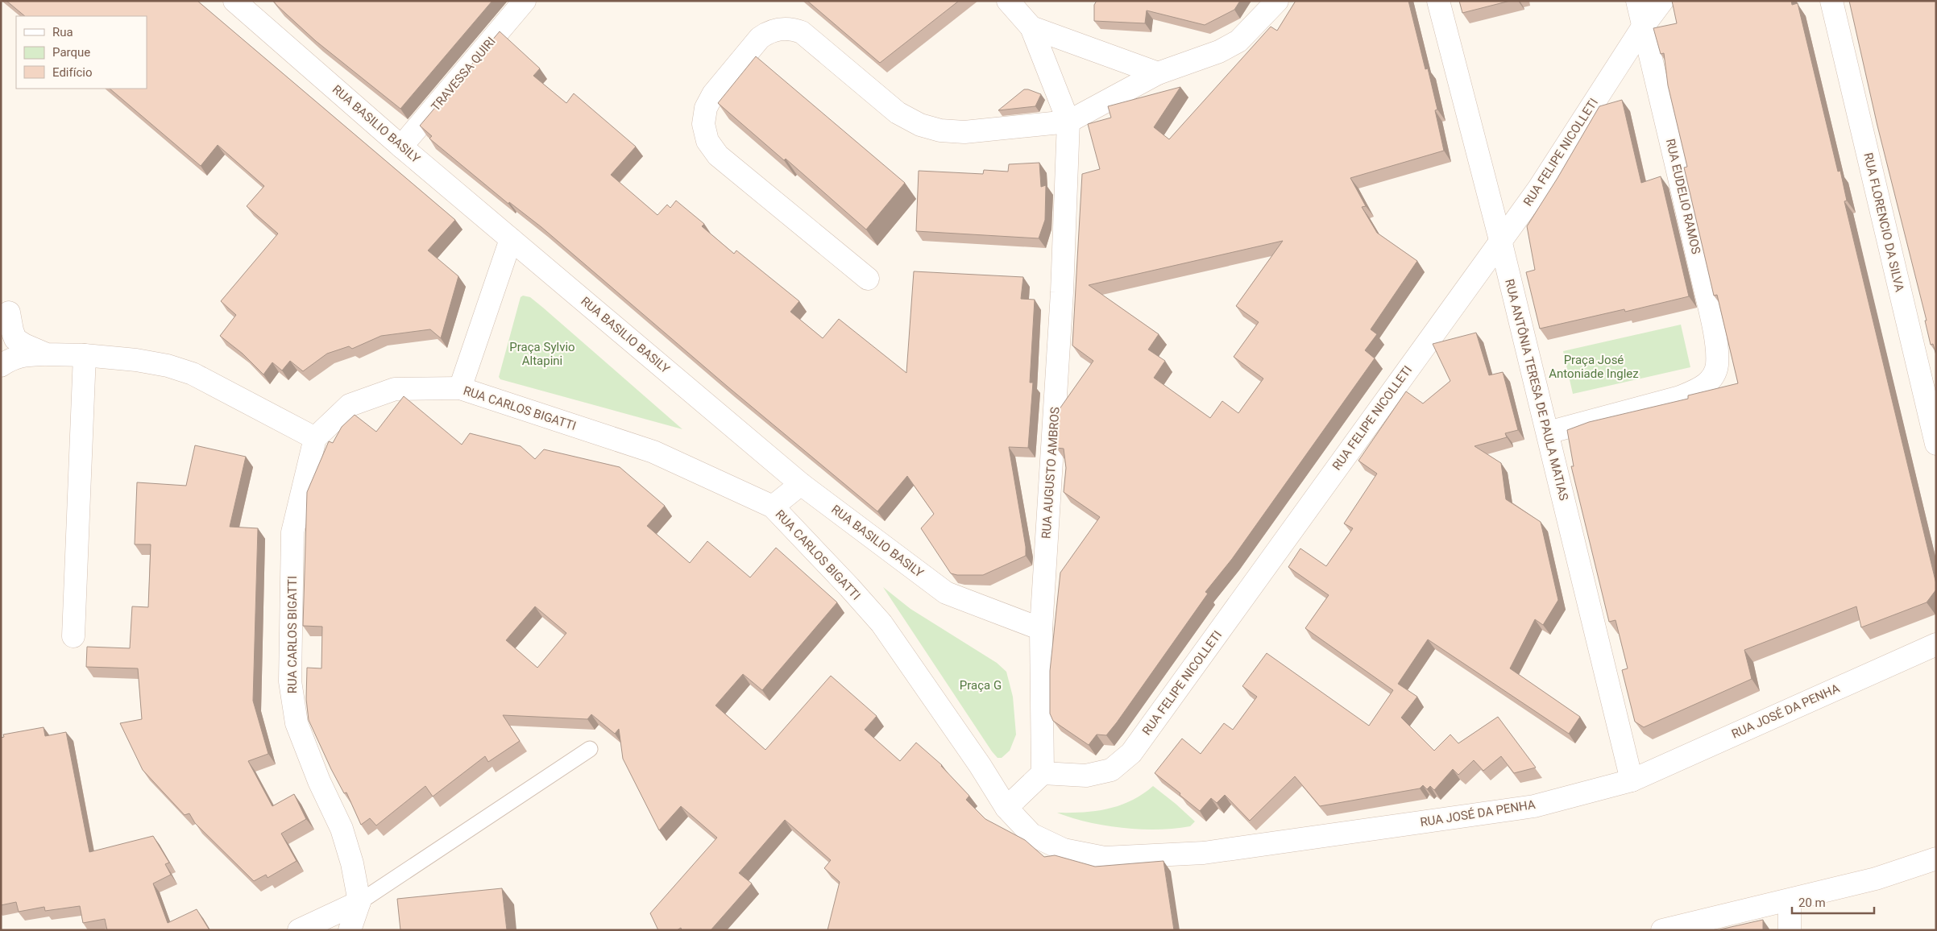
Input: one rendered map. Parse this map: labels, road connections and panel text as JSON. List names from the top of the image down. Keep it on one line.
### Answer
{"streets":{"street":["TRAVESSA QUIRI","RUA BASILIO BASILY","RUA FELIPE NICOLLETI","RUA EUDELIO RAMOS","RUA FLORENCIO DA SILVA","RUA ANTÔNIA TERESA DE PAULA MATIAS","RUA CARLOS BIGATTI","RUA AUGUSTO AMBROS","RUA JOSÉ DA PENHA"]},"crossings":[["TRAVESSA QUIRI","RUA BASILIO BASILY"],["RUA BASILIO BASILY","RUA AUGUSTO AMBROS"],["RUA FELIPE NICOLLETI","RUA EUDELIO RAMOS"],["RUA FELIPE NICOLLETI","RUA ANTÔNIA TERESA DE PAULA MATIAS"],["RUA FELIPE NICOLLETI","RUA AUGUSTO AMBROS"],["RUA EUDELIO RAMOS","RUA ANTÔNIA TERESA DE PAULA MATIAS"],["RUA ANTÔNIA TERESA DE PAULA MATIAS","RUA JOSÉ DA PENHA"],["RUA CARLOS BIGATTI","RUA JOSÉ DA PENHA"]],"parks":["Praça Sylvio Altapini","Praça José Antoniade Inglez","Praça G"],"legend":["Rua","Parque","Edifício"],"scale_bar":"20 m"}
